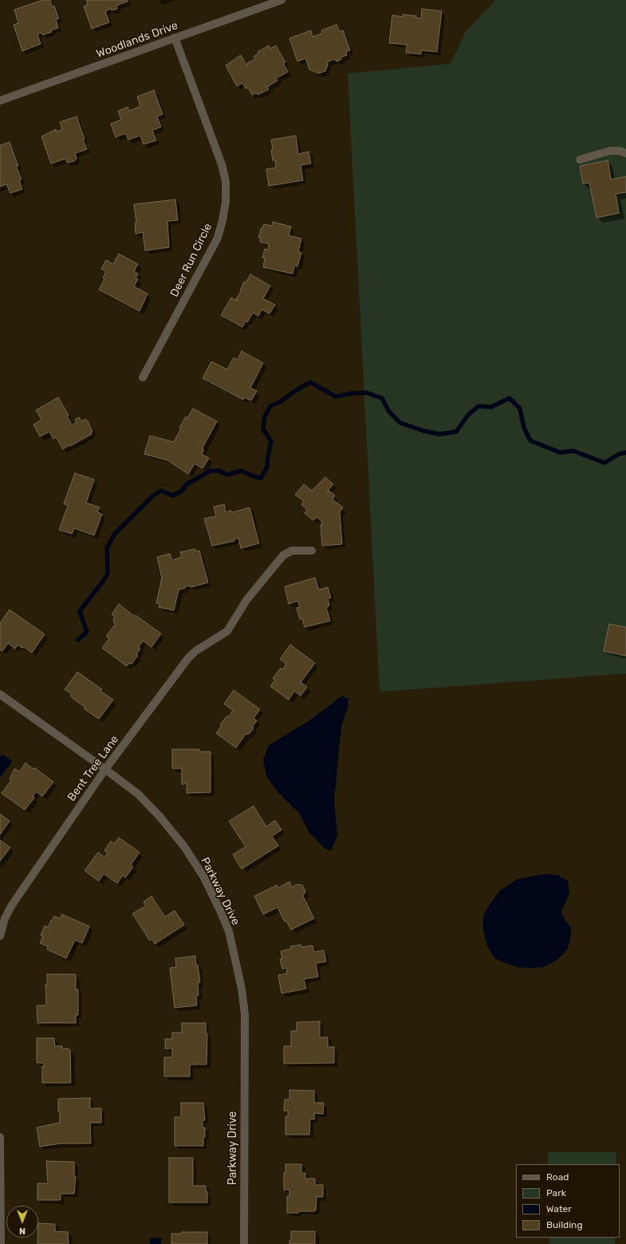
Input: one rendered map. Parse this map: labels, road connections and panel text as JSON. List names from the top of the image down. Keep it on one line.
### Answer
{"streets":{"street":["Woodlands Drive","Deer Run Circle","Bent Tree Lane","Parkway Drive"]},"crossings":[["Woodlands Drive","Deer Run Circle"],["Bent Tree Lane","Parkway Drive"]],"legend":["Road","Park","Water","Building"],"north":"bottom"}
